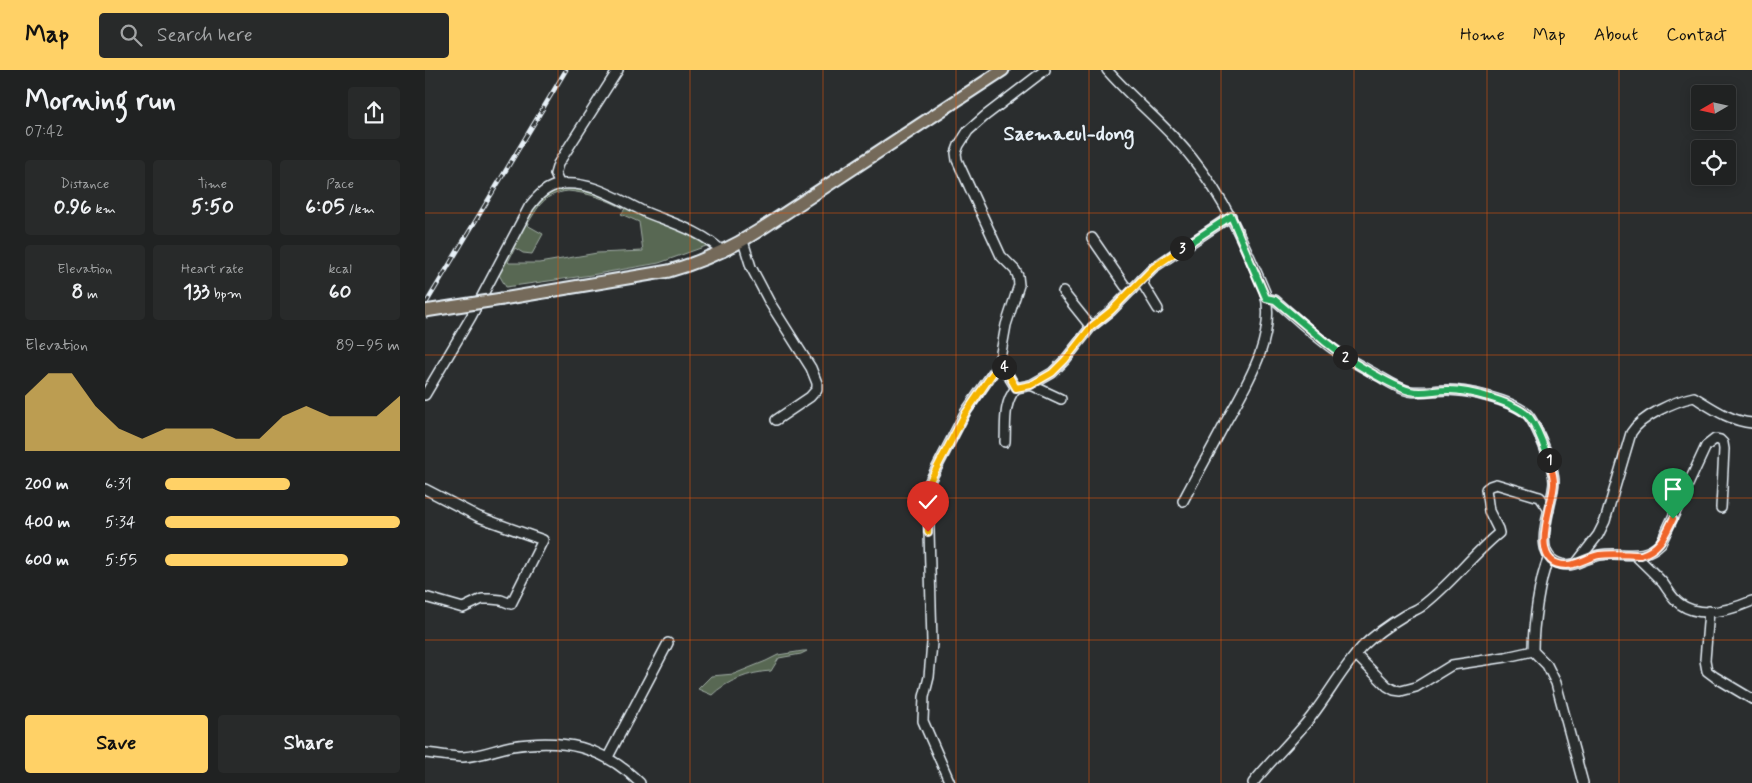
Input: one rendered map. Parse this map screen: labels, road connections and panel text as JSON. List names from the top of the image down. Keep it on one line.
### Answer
{"districts":["Saemaeul-dong"],"north":"left","page":{"header":"Map","search":"Search here","nav":["Home","Map","About","Contact"],"heading":["Morning run","07:42"],"stats":[["Distance","0.96 km"],["Time","5:50"],["Pace","6:05 /km"],["Elevation","8 m"],["Heart rate","133 bpm"],["kcal","60"]],"pins":["3","2","4","1"],"chart":["Elevation","89–95 m"],"list":[{"name":"200 m","note":"6:31"},{"name":"400 m","note":"5:34"},{"name":"600 m","note":"5:55"}],"buttons":["Save","Share"]}}
